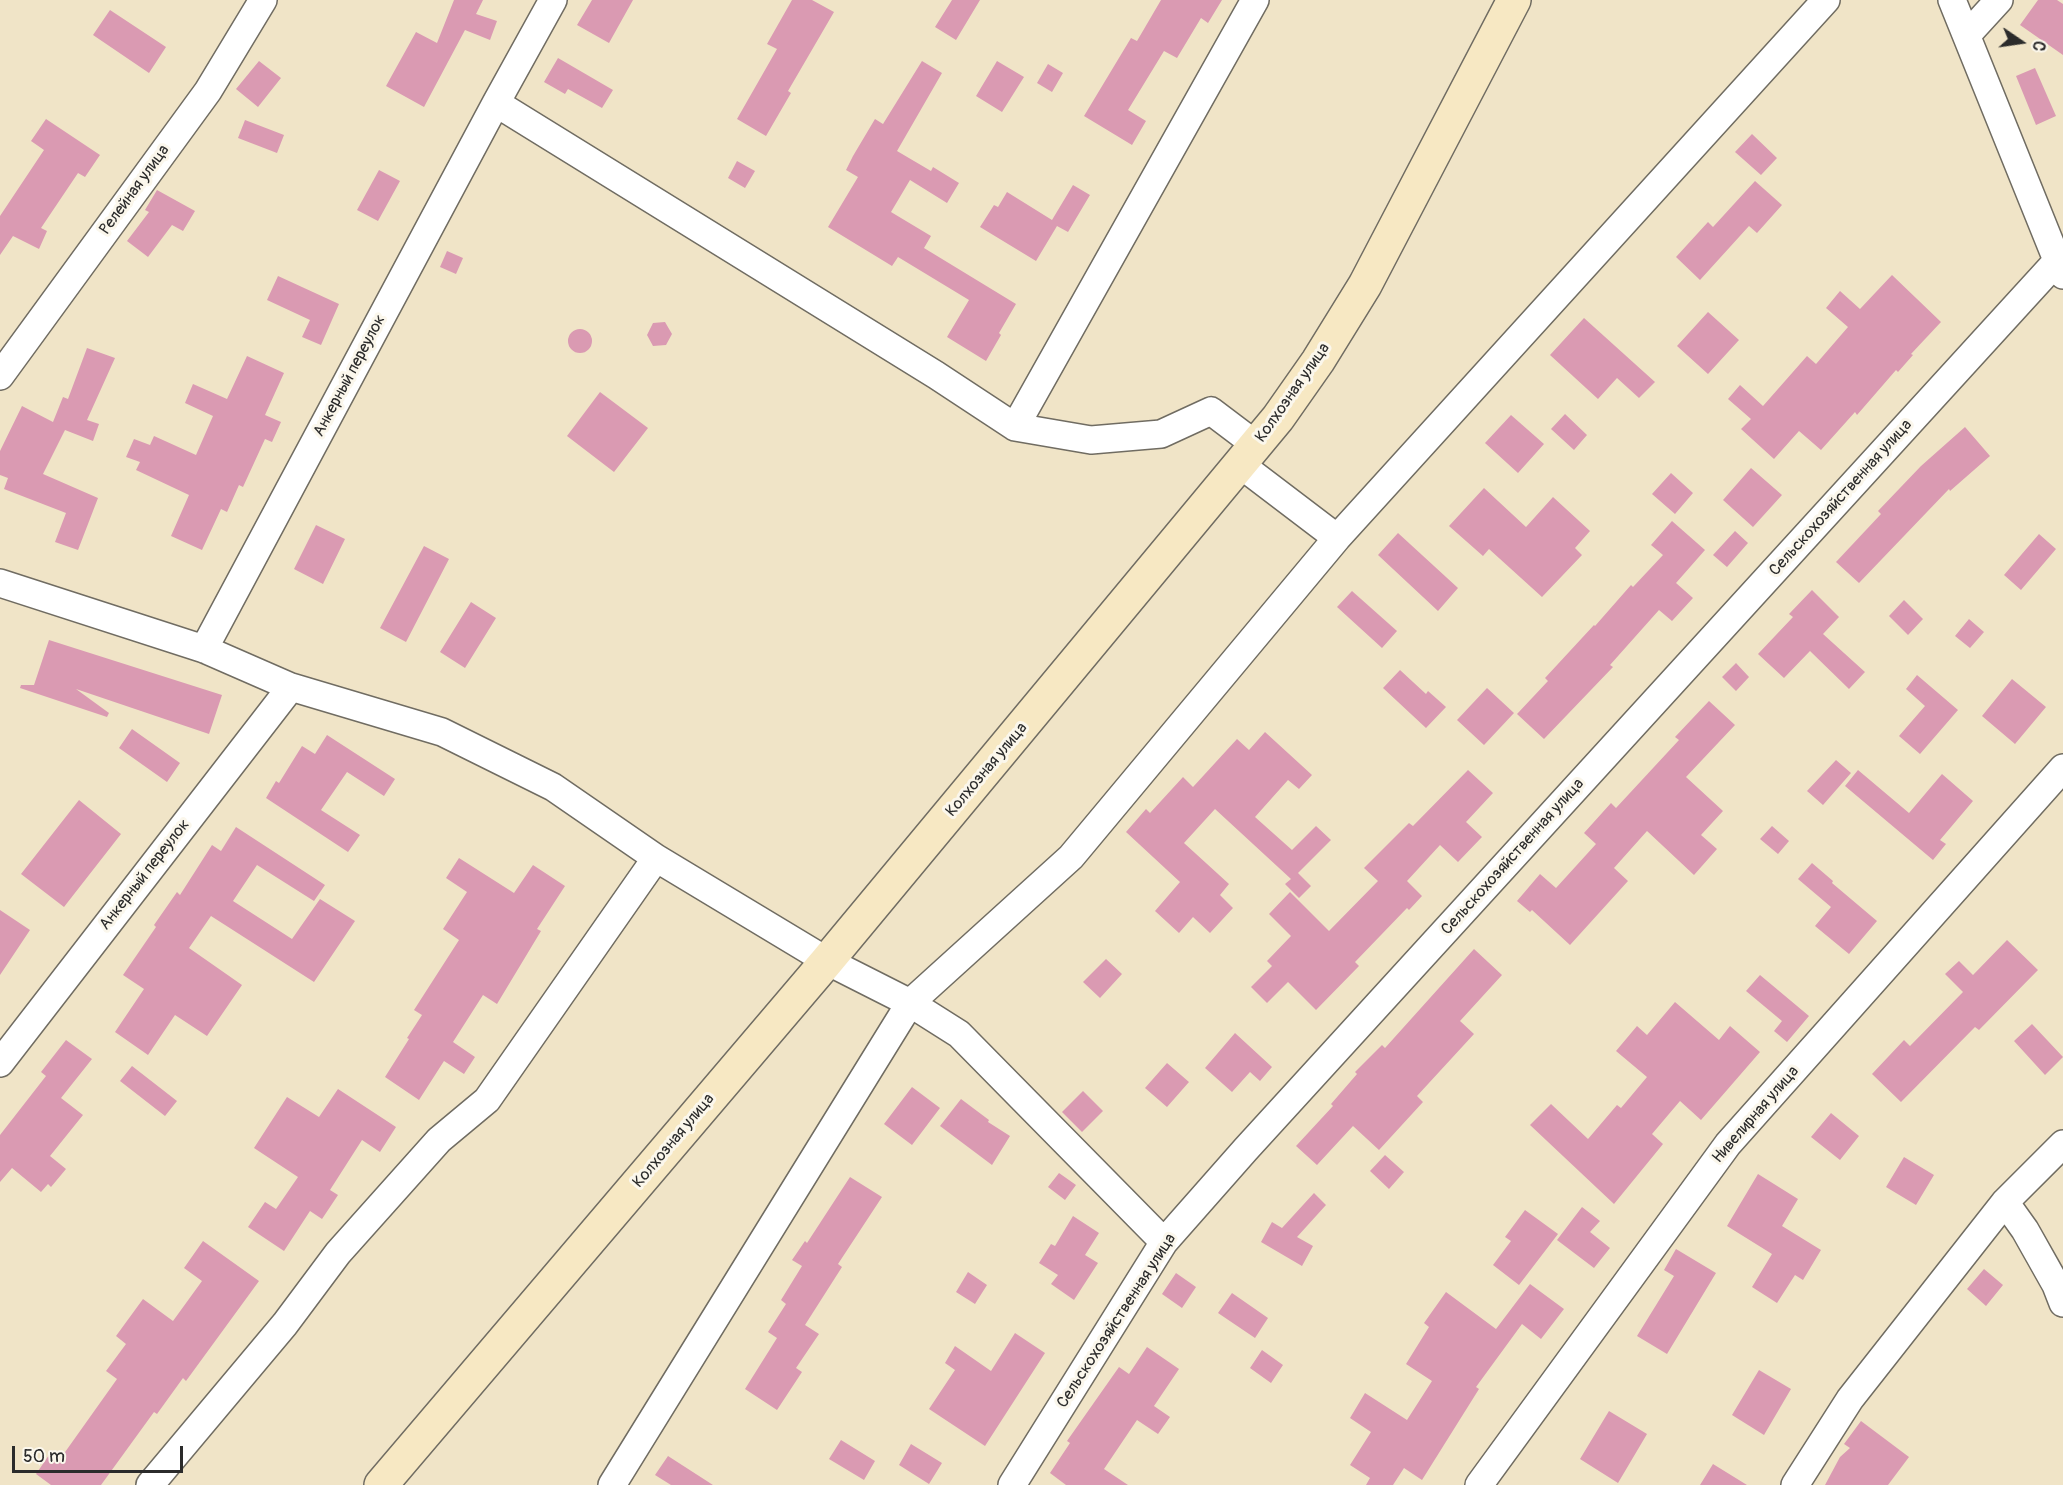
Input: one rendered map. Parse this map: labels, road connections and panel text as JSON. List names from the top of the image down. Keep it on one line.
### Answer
{"streets":{"main road":["Колхозная улица"],"street":["Релейная улица","Анкерный переулок","Сельскохозяйственная улица","Нивелирная улица"]},"scale_bar":"50 m","north":"right"}
